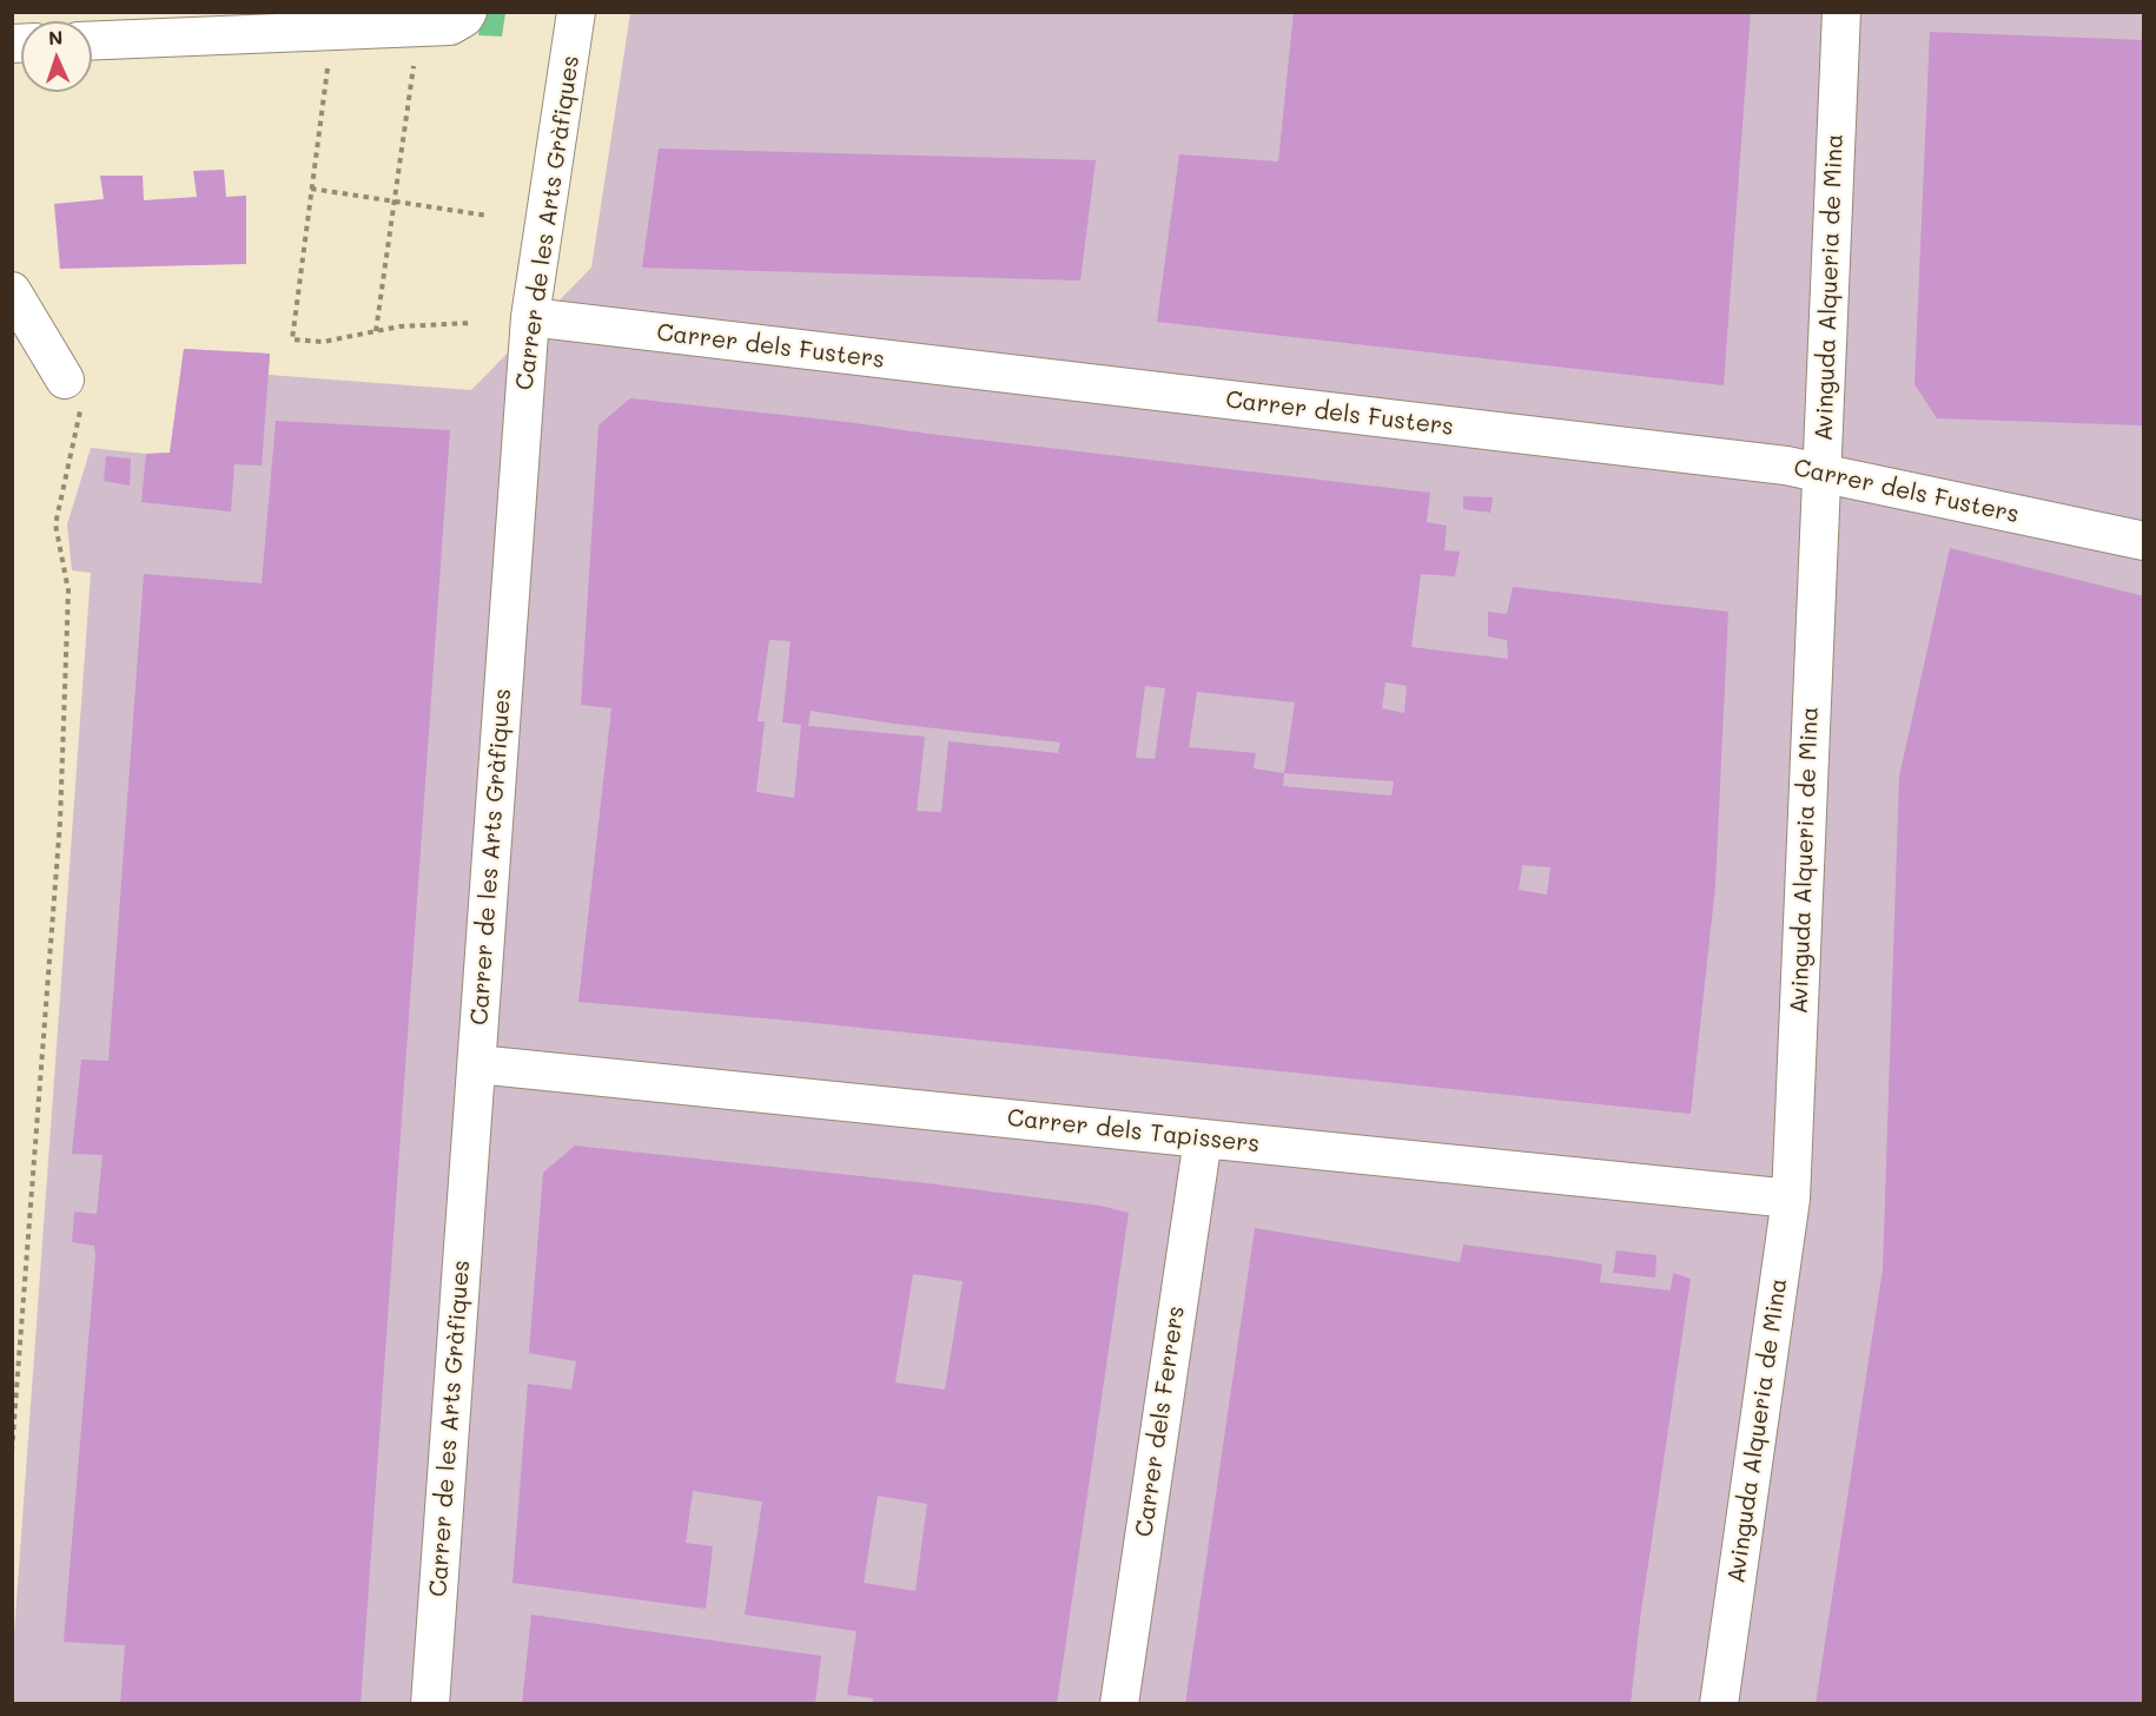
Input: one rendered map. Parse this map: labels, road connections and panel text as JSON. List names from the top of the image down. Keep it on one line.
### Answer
{"streets":{"street":["Carrer de les Arts Gràfiques","Avinguda Alqueria de Mina","Carrer dels Fusters","Carrer dels Tapissers","Carrer dels Ferrers"]},"crossings":[["Carrer de les Arts Gràfiques","Carrer dels Fusters"],["Carrer de les Arts Gràfiques","Carrer dels Tapissers"],["Avinguda Alqueria de Mina","Carrer dels Fusters"],["Avinguda Alqueria de Mina","Carrer dels Tapissers"],["Carrer dels Tapissers","Carrer dels Ferrers"]],"north":"top"}
